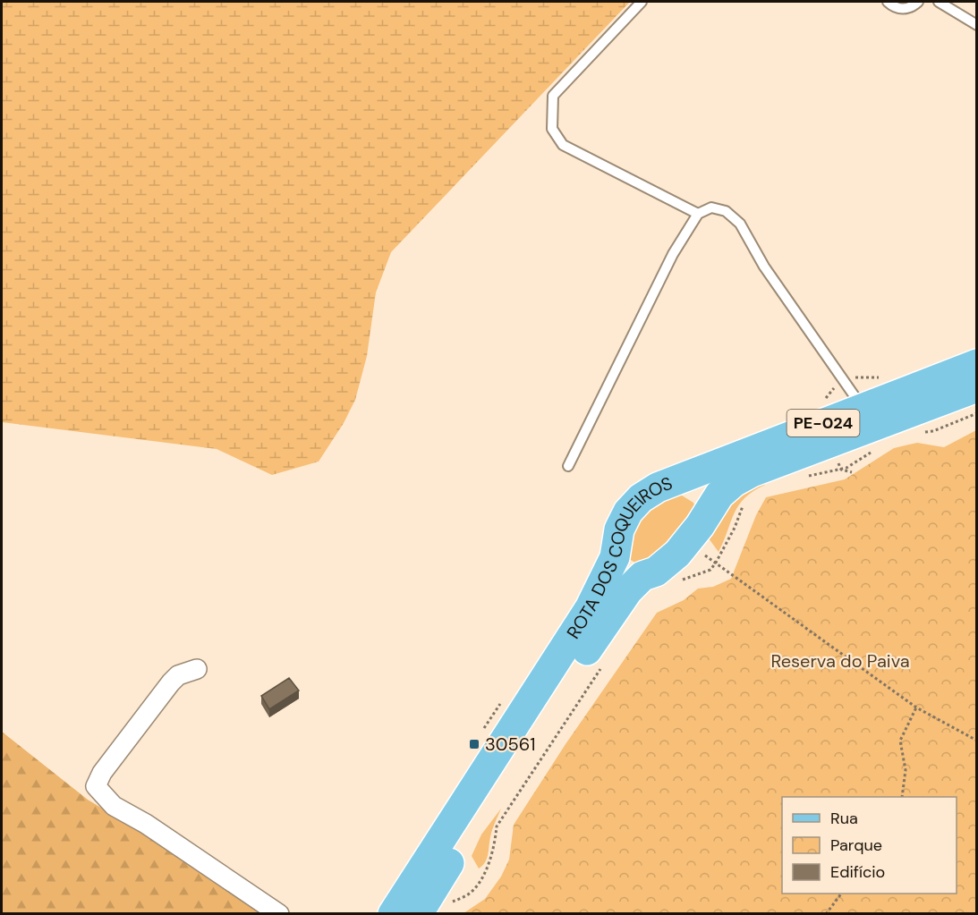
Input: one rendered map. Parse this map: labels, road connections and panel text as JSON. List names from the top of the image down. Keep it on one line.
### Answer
{"streets":{"main road":["PE-024","ROTA DOS COQUEIROS"]},"parks":["Reserva do Paiva"],"places":{"transit":["30561"]},"legend":["Rua","Parque","Edifício"]}
